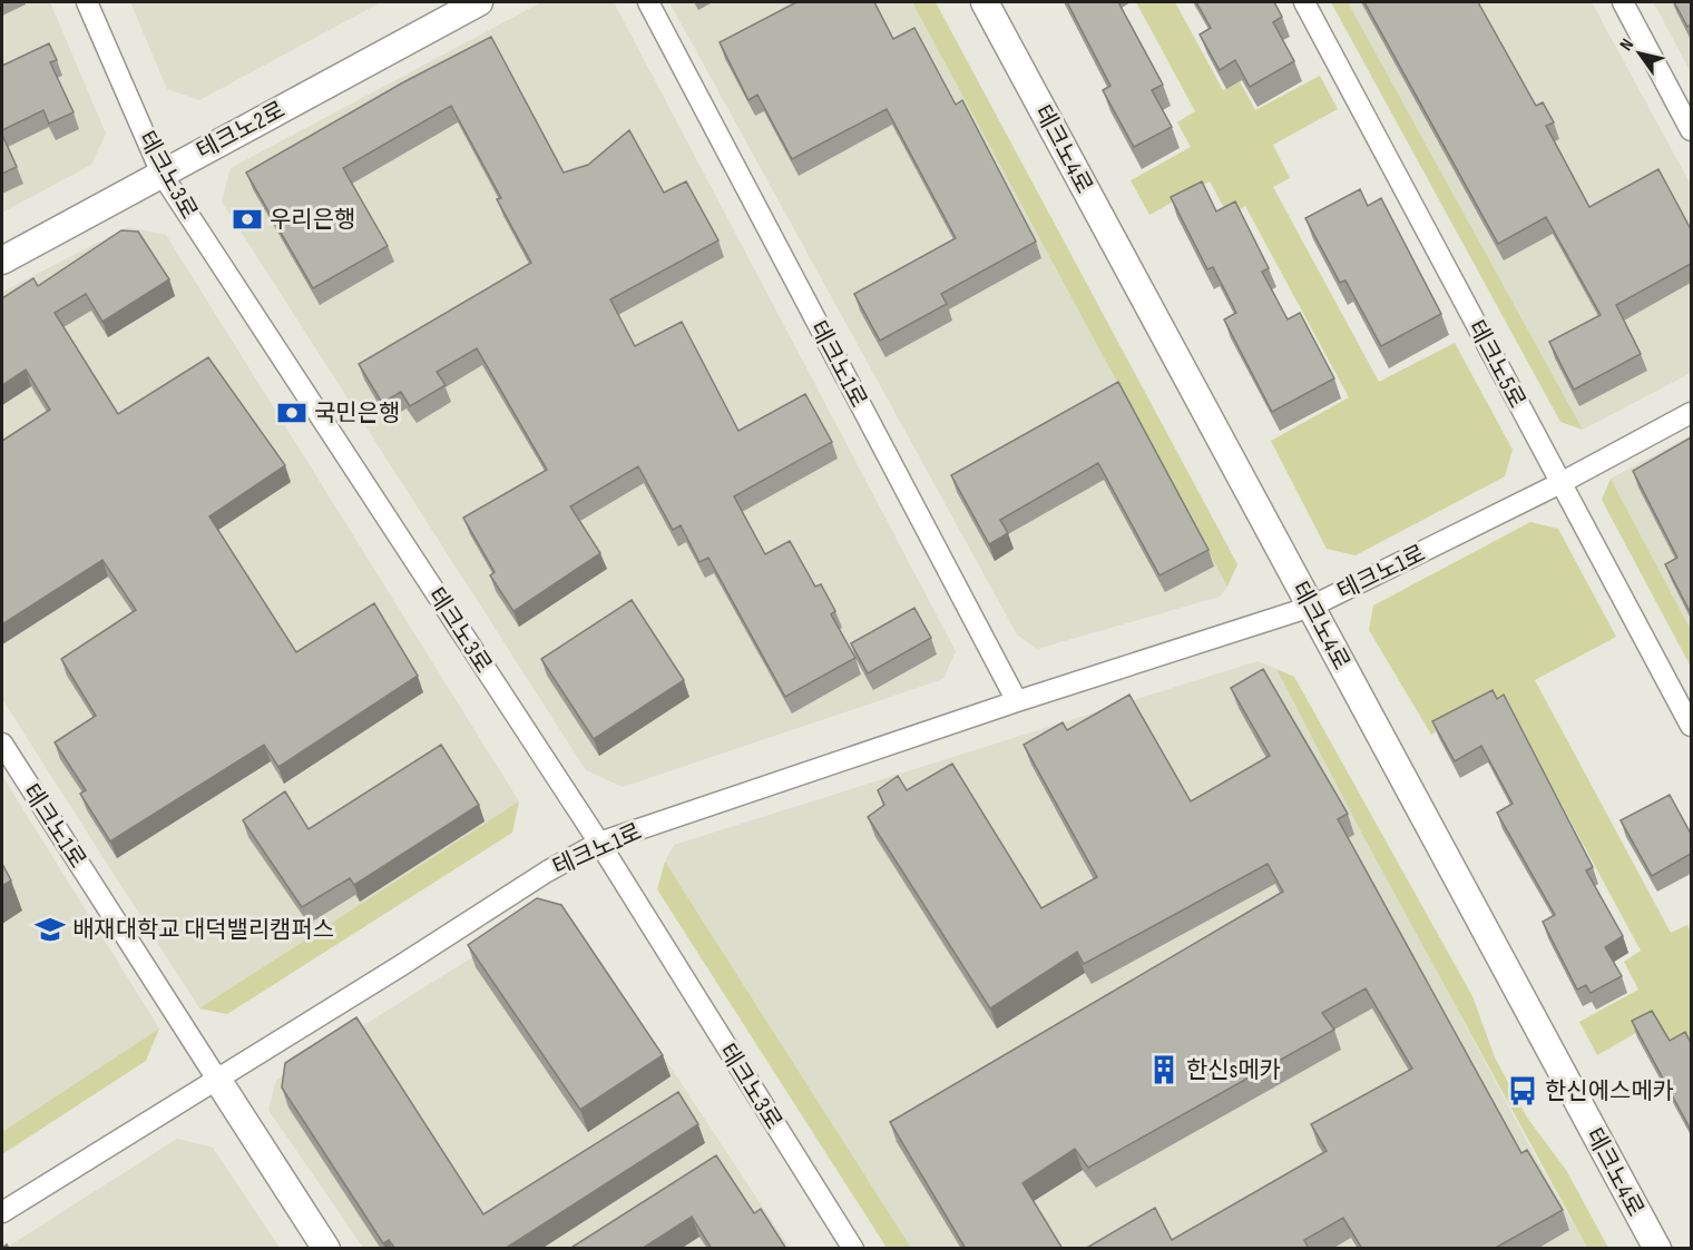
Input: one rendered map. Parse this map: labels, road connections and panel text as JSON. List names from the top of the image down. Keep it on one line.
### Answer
{"streets":{"main road":["테크노2로","테크노4로","테크노1로"],"street":["테크노3로","테크노5로"]},"crossings":[["테크노2로","테크노3로"],["테크노4로","테크노1로"],["테크노3로","테크노1로"],["테크노1로","테크노5로"]],"places":{"bank":["우리은행","국민은행"],"school or university":["배재대학교 대덕밸리캠퍼스"],"building":["한신s메카"],"bus stop":["한신에스메카"]},"north":"top left"}
